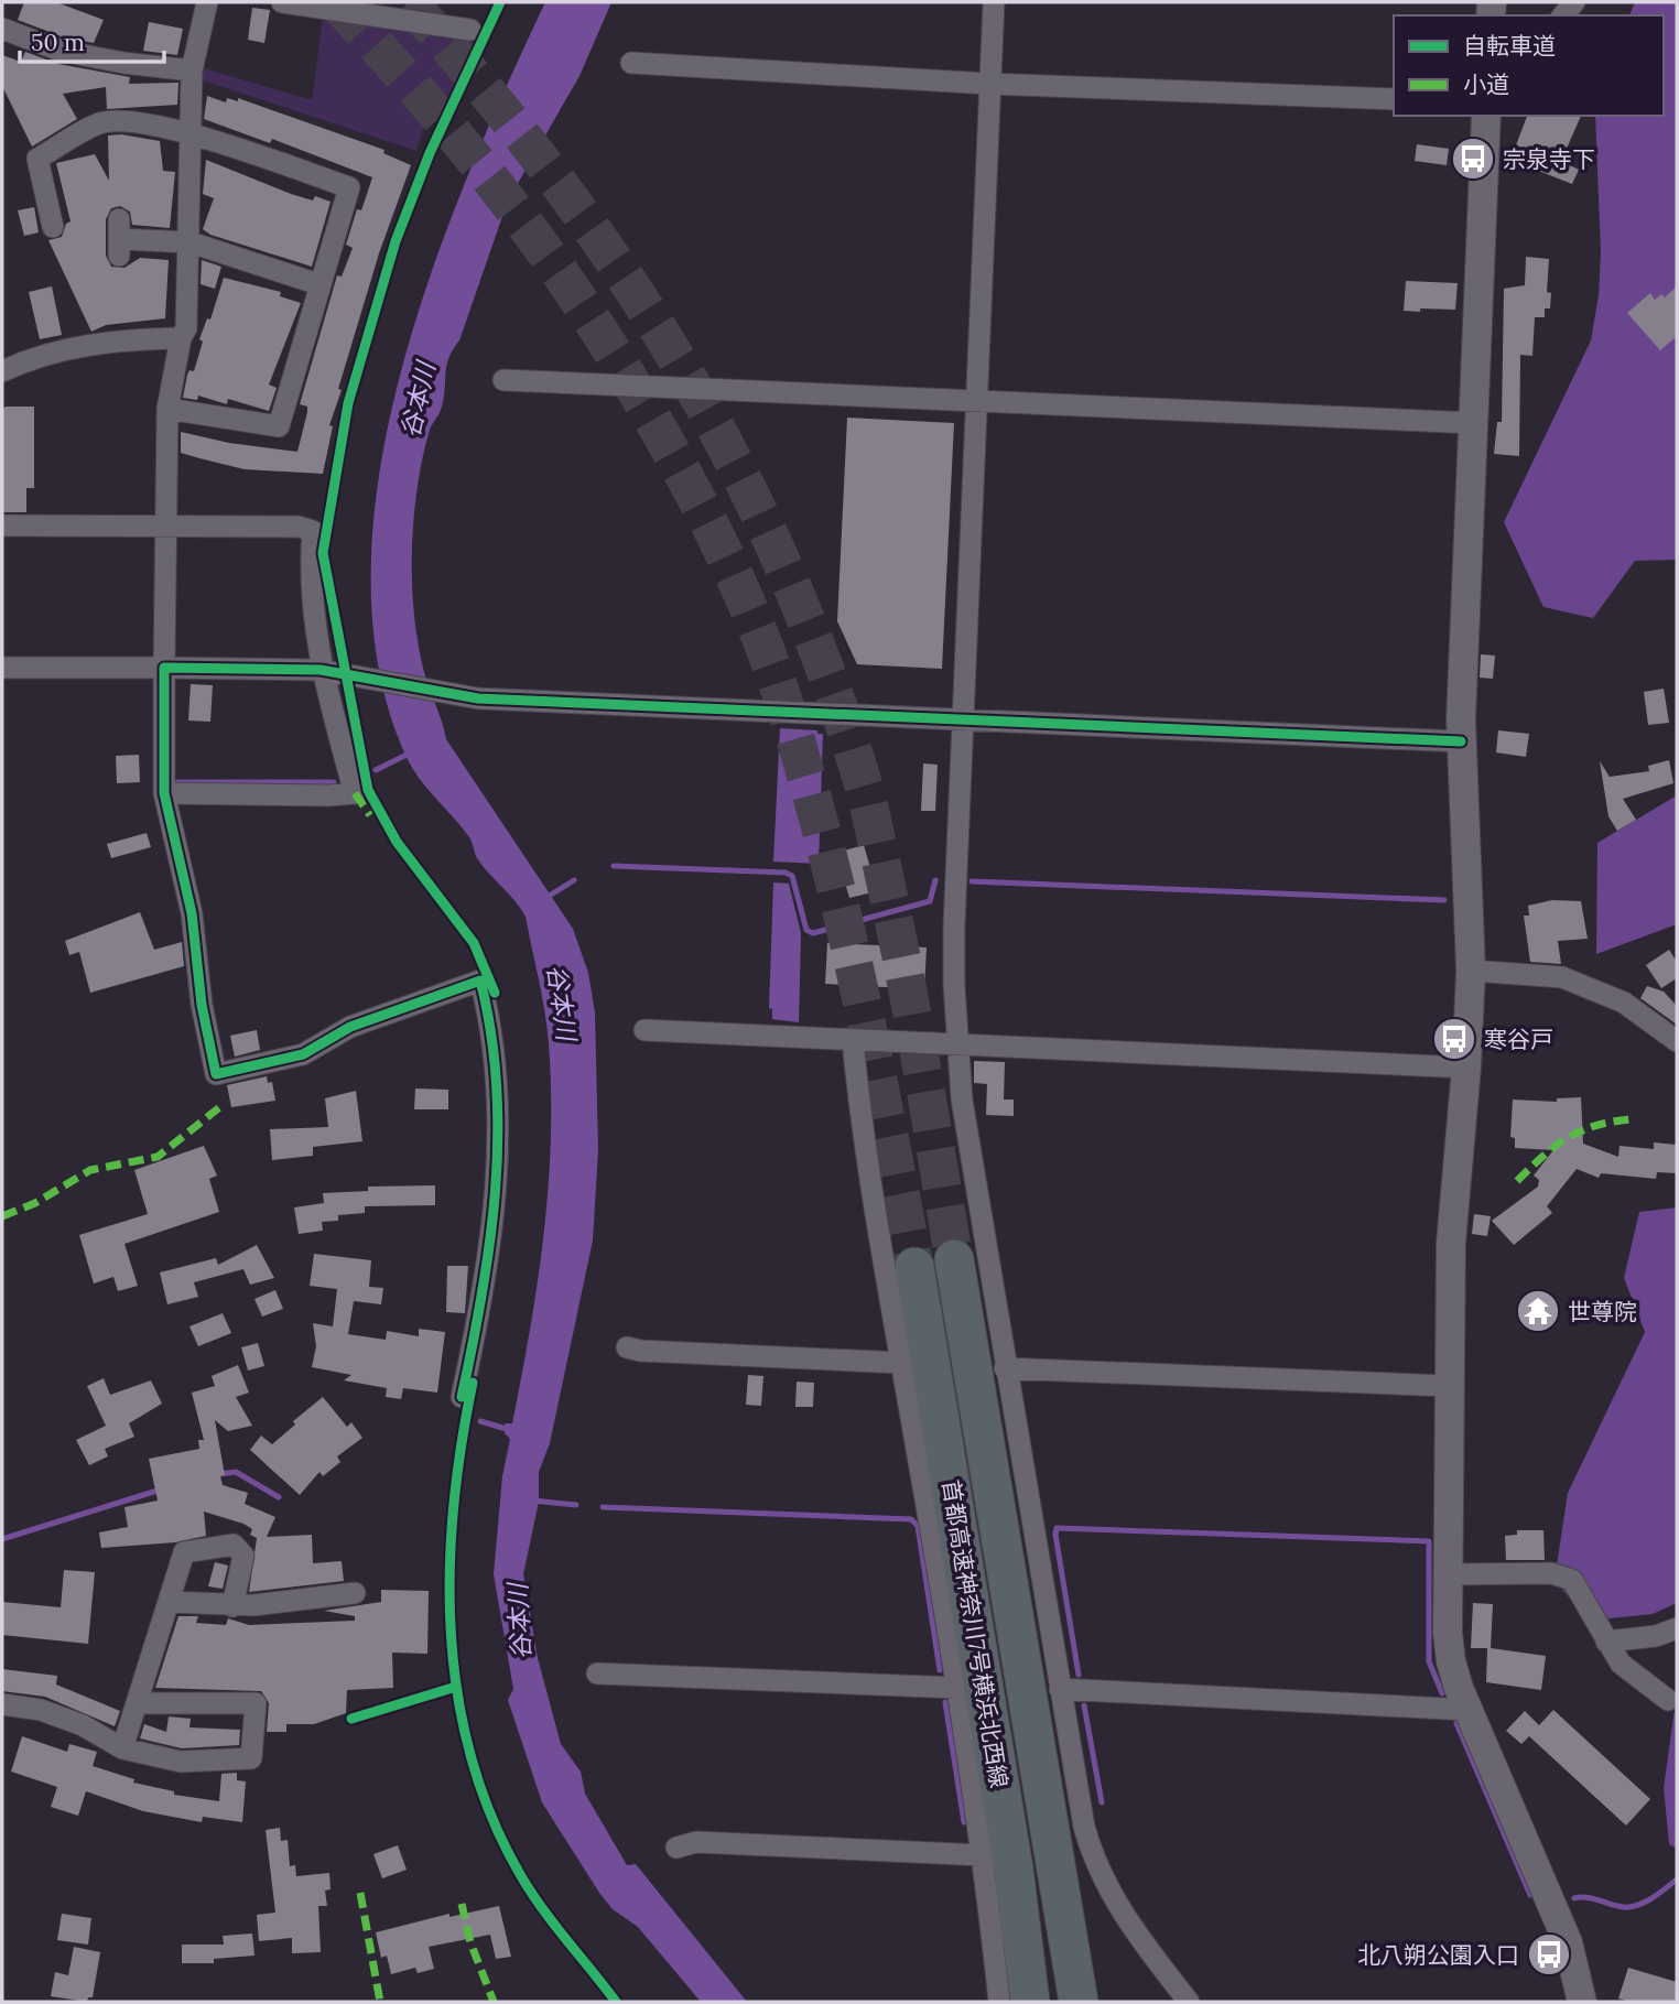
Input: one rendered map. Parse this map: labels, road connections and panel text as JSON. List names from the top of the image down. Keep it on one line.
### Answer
{"streets":{"highway":["首都高速神奈川7号横浜北西線"]},"water":["谷本川"],"places":{"bus stop":["宗泉寺下","寒谷戸","北八朔公園入口"],"temple":["世尊院"]},"legend":["自転車道","小道"],"scale_bar":"50 m"}
